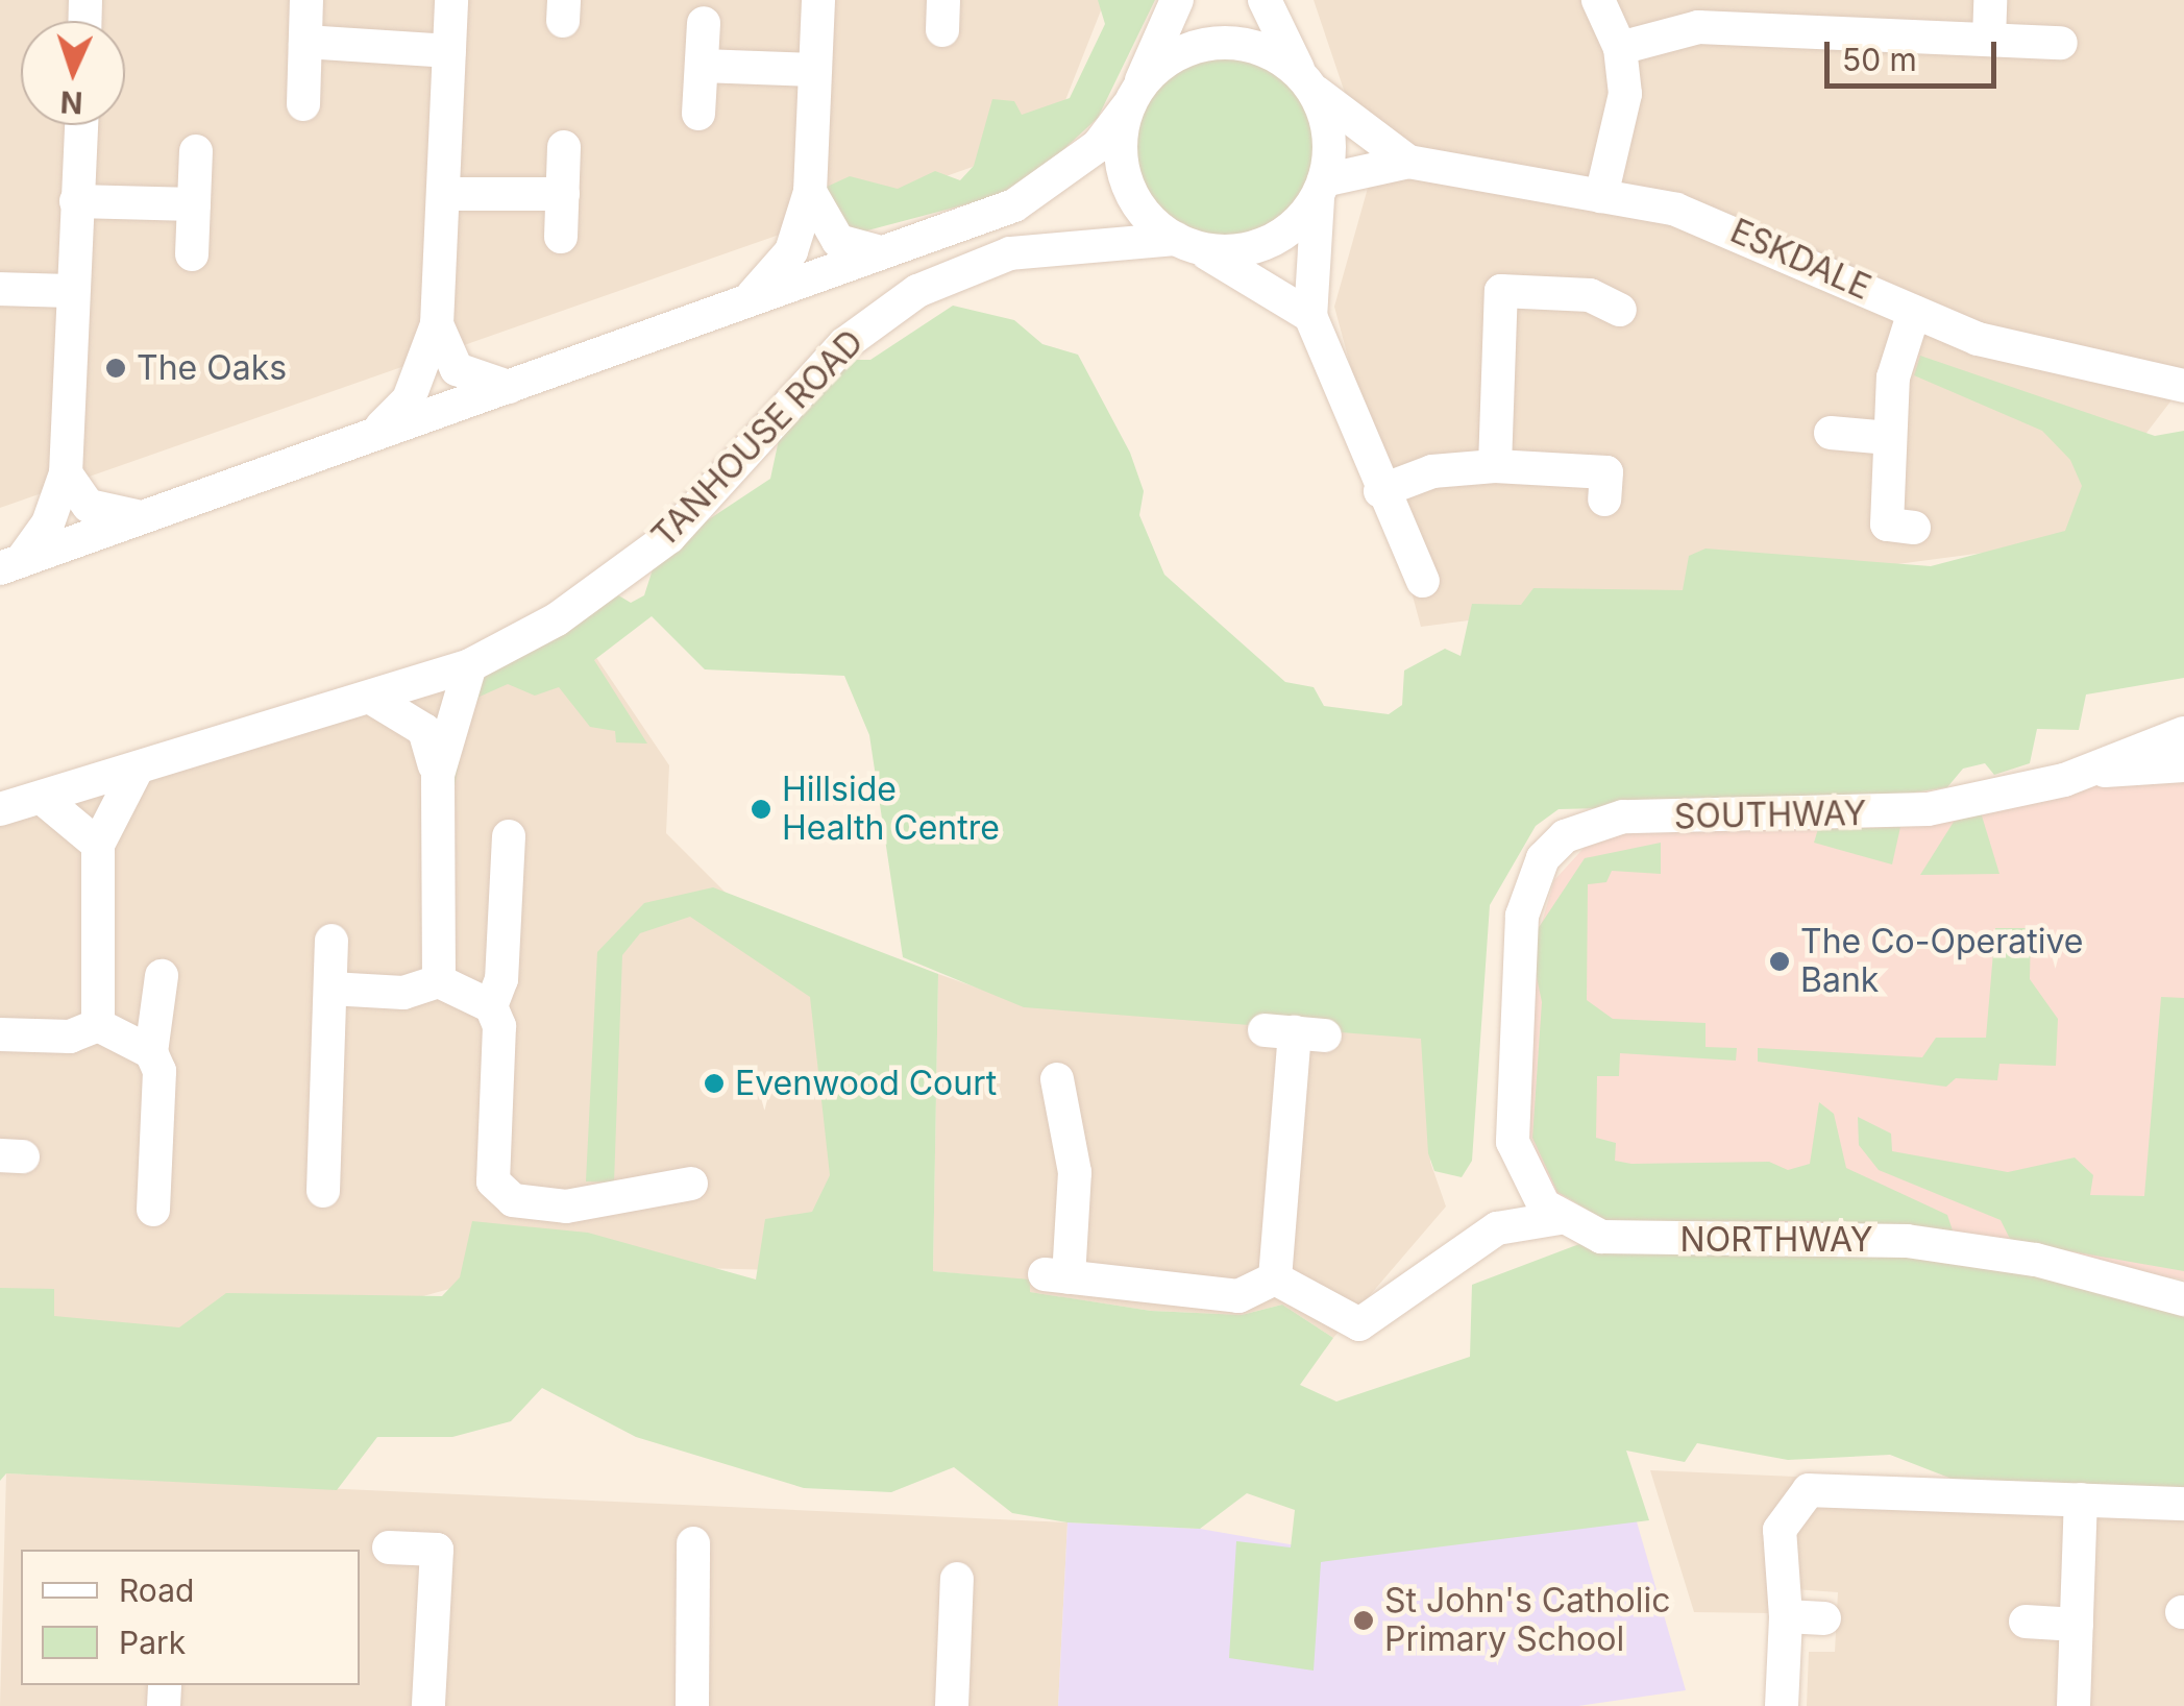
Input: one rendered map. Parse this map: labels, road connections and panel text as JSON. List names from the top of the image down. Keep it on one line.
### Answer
{"streets":{"street":["ESKDALE","TANHOUSE ROAD","SOUTHWAY","NORTHWAY"]},"crossings":[["ESKDALE","TANHOUSE ROAD"]],"places":["The Oaks","Hillside Health Centre","The Co-Operative Bank","Evenwood Court","St John's Catholic Primary School"],"legend":["Road","Park"],"scale_bar":"50 m","north":"bottom"}
